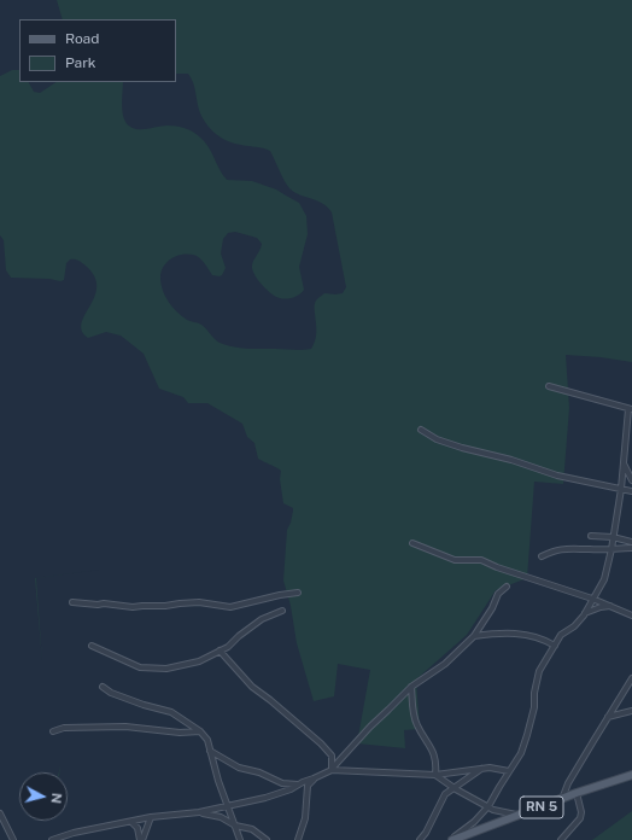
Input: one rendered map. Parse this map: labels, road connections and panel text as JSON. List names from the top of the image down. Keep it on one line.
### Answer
{"streets":{"main road":["RN 5"]},"legend":["Road","Park"],"north":"right"}
